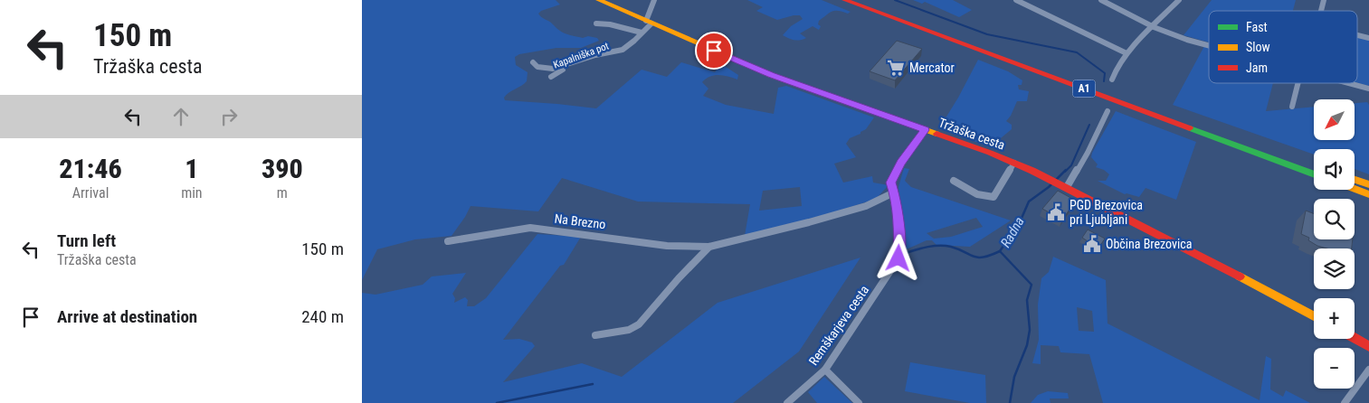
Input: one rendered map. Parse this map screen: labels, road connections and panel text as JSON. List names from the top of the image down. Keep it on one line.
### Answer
{"streets":{"main road":["A1","Tržaška cesta"],"street":["Kapalniška pot","Na Brezno","Remškarjeva cesta"]},"crossings":[["Kapalniška pot","Tržaška cesta"],["Tržaška cesta","Remškarjeva cesta"],["Na Brezno","Remškarjeva cesta"]],"water":["Radna"],"places":{"supermarket":["Mercator"],"public building":["PGD Brezovica pri Ljubljani","Občina Brezovica"]},"legend":["Fast","Slow","Jam"],"north":"bottom left","page":{"turn":["150 m","Tržaška cesta"],"map_buttons":["+","−"],"eta":["21:46","Arrival","1","min","390","m"],"list":[{"name":"Turn left","note":"Tržaška cesta","value":"150 m"},{"name":"Arrive at destination","value":"240 m"}]}}
